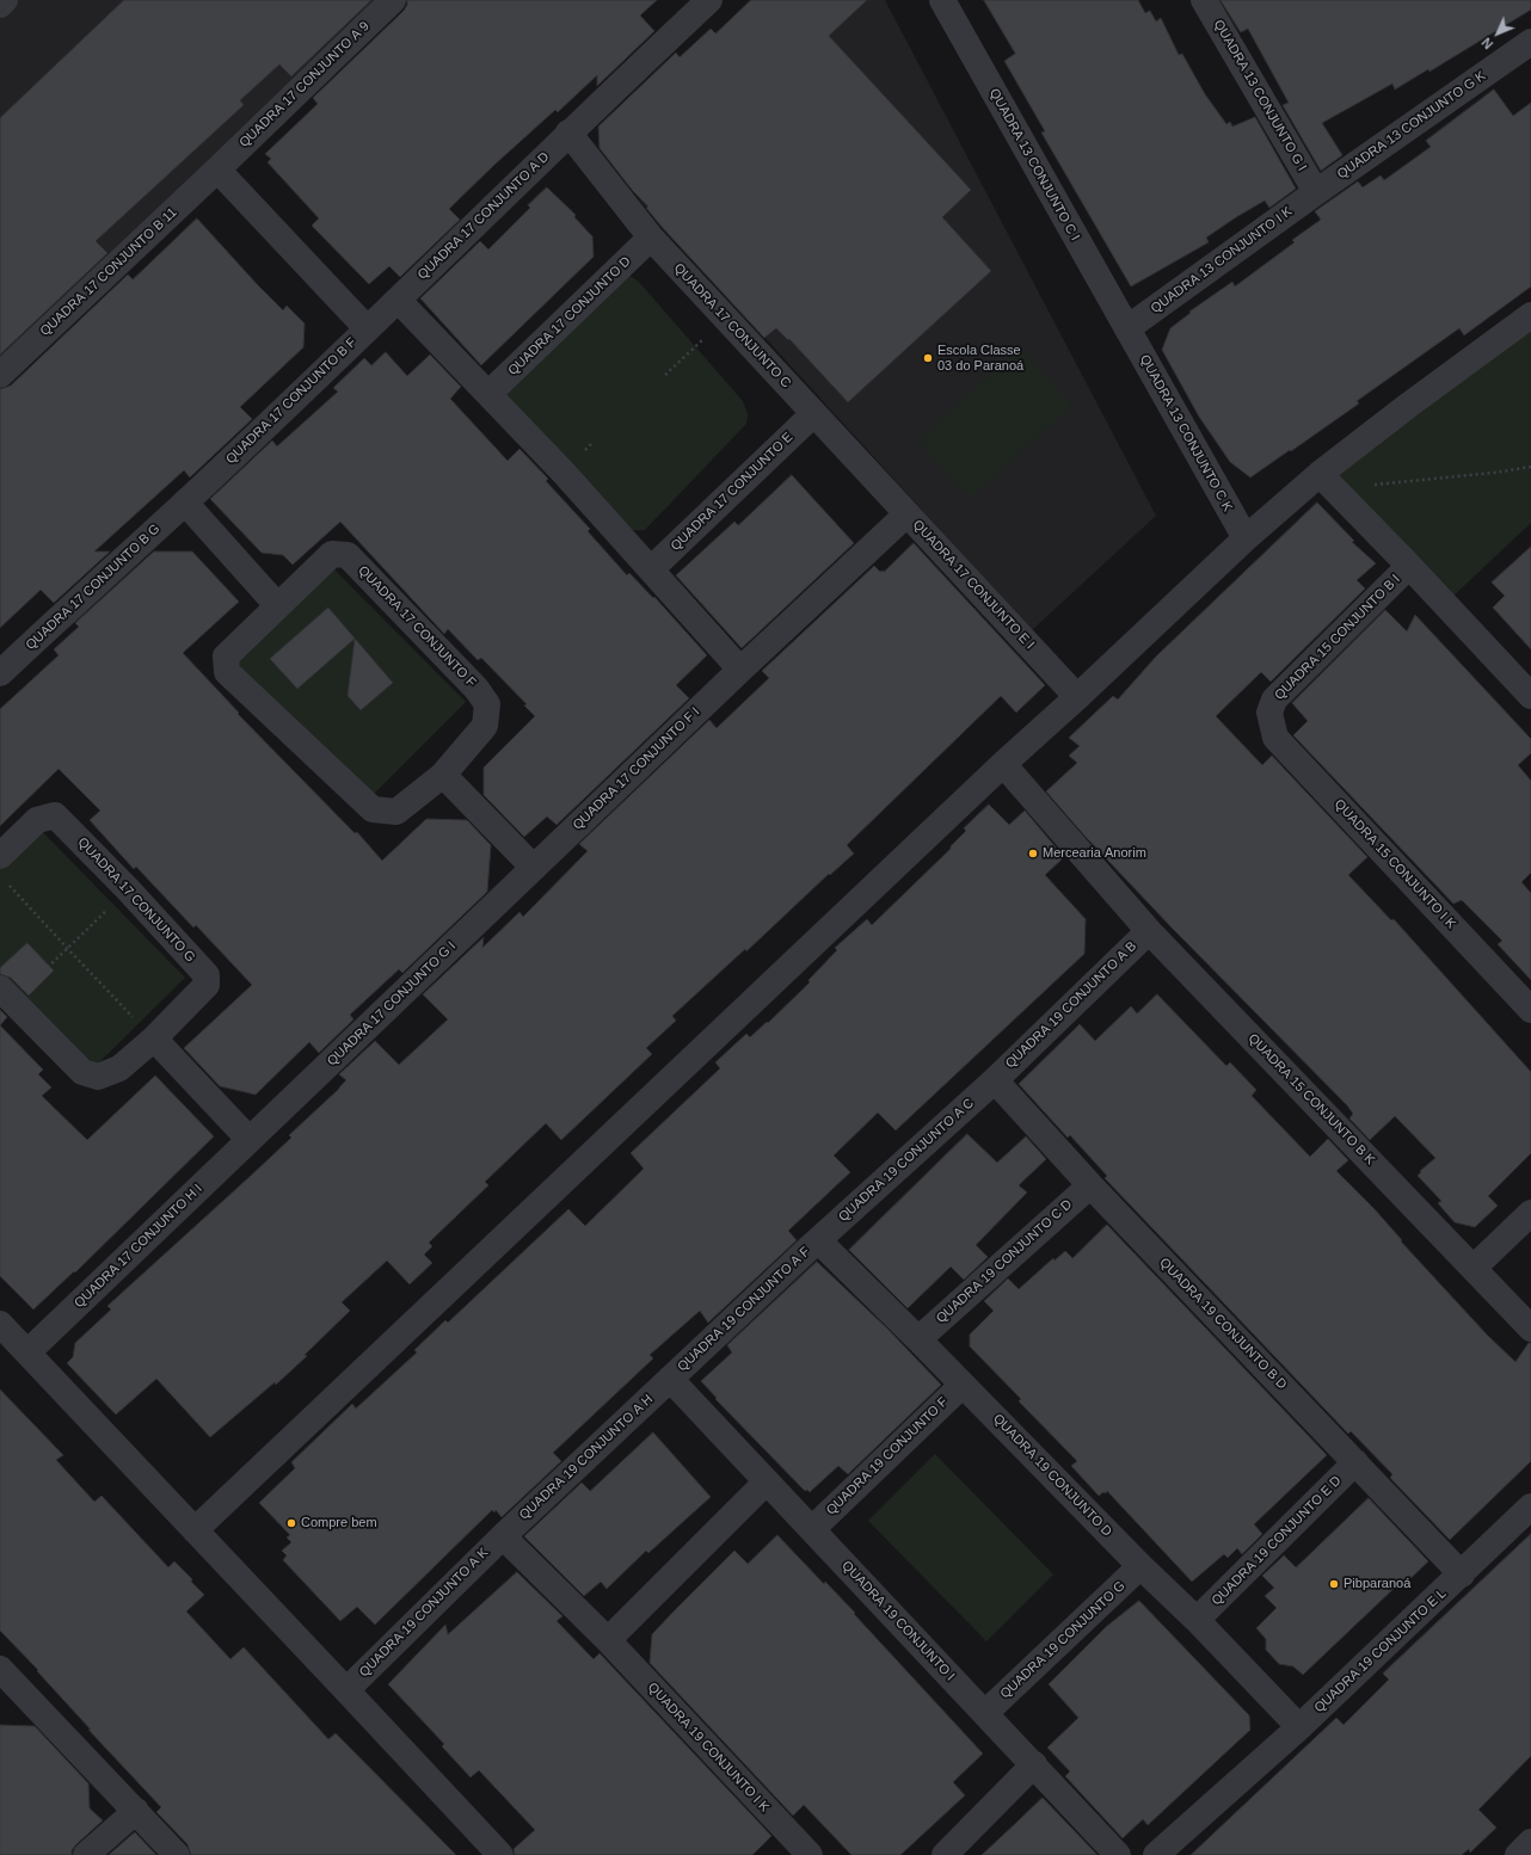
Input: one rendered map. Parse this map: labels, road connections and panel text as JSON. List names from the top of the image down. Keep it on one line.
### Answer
{"streets":{"street":["QUADRA 17 CONJUNTO A 9","QUADRA 13 CONJUNTO G I","QUADRA 13 CONJUNTO G K","QUADRA 13 CONJUNTO C I","QUADRA 17 CONJUNTO A D","QUADRA 13 CONJUNTO I K","QUADRA 17 CONJUNTO B 11","QUADRA 17 CONJUNTO D","QUADRA 17 CONJUNTO C","QUADRA 17 CONJUNTO B F","QUADRA 13 CONJUNTO C K","QUADRA 17 CONJUNTO E","QUADRA 17 CONJUNTO E I","QUADRA 17 CONJUNTO B G","QUADRA 17 CONJUNTO F","QUADRA 15 CONJUNTO B I","QUADRA 17 CONJUNTO F I","QUADRA 15 CONJUNTO I K","QUADRA 17 CONJUNTO G","QUADRA 17 CONJUNTO G I","QUADRA 19 CONJUNTO A B","QUADRA 15 CONJUNTO B K","QUADRA 19 CONJUNTO A C","QUADRA 17 CONJUNTO H I","QUADRA 19 CONJUNTO C D","QUADRA 19 CONJUNTO A F","QUADRA 19 CONJUNTO B D","QUADRA 19 CONJUNTO F","QUADRA 19 CONJUNTO A H","QUADRA 19 CONJUNTO D","QUADRA 19 CONJUNTO E D","QUADRA 19 CONJUNTO A K","QUADRA 19 CONJUNTO I","QUADRA 19 CONJUNTO G","QUADRA 19 CONJUNTO E L","QUADRA 19 CONJUNTO I K"]},"crossings":[["QUADRA 17 CONJUNTO A 9","QUADRA 17 CONJUNTO B 11"],["QUADRA 13 CONJUNTO G I","QUADRA 13 CONJUNTO G K"],["QUADRA 13 CONJUNTO G I","QUADRA 13 CONJUNTO I K"],["QUADRA 13 CONJUNTO G K","QUADRA 13 CONJUNTO I K"],["QUADRA 13 CONJUNTO C I","QUADRA 13 CONJUNTO I K"],["QUADRA 13 CONJUNTO C I","QUADRA 13 CONJUNTO C K"],["QUADRA 17 CONJUNTO A D","QUADRA 17 CONJUNTO C"],["QUADRA 17 CONJUNTO A D","QUADRA 17 CONJUNTO B F"],["QUADRA 13 CONJUNTO I K","QUADRA 13 CONJUNTO C K"],["QUADRA 17 CONJUNTO D","QUADRA 17 CONJUNTO C"],["QUADRA 17 CONJUNTO C","QUADRA 17 CONJUNTO E"],["QUADRA 17 CONJUNTO C","QUADRA 17 CONJUNTO E I"],["QUADRA 17 CONJUNTO B F","QUADRA 17 CONJUNTO B G"],["QUADRA 17 CONJUNTO E I","QUADRA 17 CONJUNTO F I"],["QUADRA 15 CONJUNTO B I","QUADRA 15 CONJUNTO I K"],["QUADRA 17 CONJUNTO F I","QUADRA 17 CONJUNTO G I"],["QUADRA 17 CONJUNTO G I","QUADRA 17 CONJUNTO H I"],["QUADRA 19 CONJUNTO A B","QUADRA 15 CONJUNTO B K"],["QUADRA 19 CONJUNTO A B","QUADRA 19 CONJUNTO A C"],["QUADRA 19 CONJUNTO A B","QUADRA 19 CONJUNTO B D"],["QUADRA 19 CONJUNTO A C","QUADRA 19 CONJUNTO A F"],["QUADRA 19 CONJUNTO A C","QUADRA 19 CONJUNTO B D"],["QUADRA 19 CONJUNTO A C","QUADRA 19 CONJUNTO D"],["QUADRA 19 CONJUNTO C D","QUADRA 19 CONJUNTO B D"],["QUADRA 19 CONJUNTO C D","QUADRA 19 CONJUNTO D"],["QUADRA 19 CONJUNTO A F","QUADRA 19 CONJUNTO A H"],["QUADRA 19 CONJUNTO A F","QUADRA 19 CONJUNTO D"],["QUADRA 19 CONJUNTO A F","QUADRA 19 CONJUNTO I"],["QUADRA 19 CONJUNTO B D","QUADRA 19 CONJUNTO E D"],["QUADRA 19 CONJUNTO B D","QUADRA 19 CONJUNTO E L"],["QUADRA 19 CONJUNTO F","QUADRA 19 CONJUNTO D"],["QUADRA 19 CONJUNTO F","QUADRA 19 CONJUNTO I"],["QUADRA 19 CONJUNTO A H","QUADRA 19 CONJUNTO A K"],["QUADRA 19 CONJUNTO A H","QUADRA 19 CONJUNTO I"],["QUADRA 19 CONJUNTO A H","QUADRA 19 CONJUNTO I K"],["QUADRA 19 CONJUNTO D","QUADRA 19 CONJUNTO E D"],["QUADRA 19 CONJUNTO D","QUADRA 19 CONJUNTO G"],["QUADRA 19 CONJUNTO D","QUADRA 19 CONJUNTO E L"],["QUADRA 19 CONJUNTO A K","QUADRA 19 CONJUNTO I K"],["QUADRA 19 CONJUNTO I","QUADRA 19 CONJUNTO G"]],"places":["Escola Classe 03 do Paranoá","Mercearia Anorim","Compre bem","Pibparanoá"],"north":"bottom left"}
